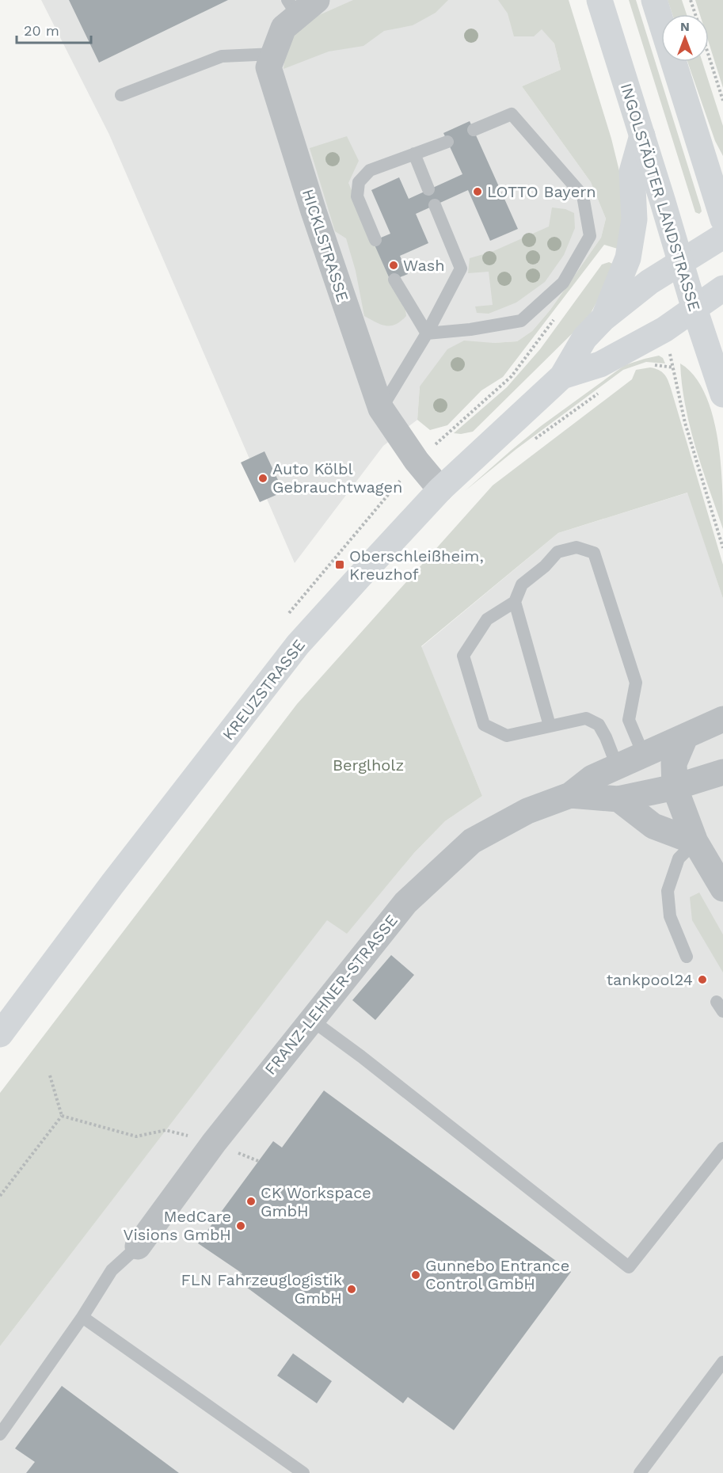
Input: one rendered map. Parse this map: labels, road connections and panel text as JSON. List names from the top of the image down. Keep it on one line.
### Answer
{"streets":{"main road":["INGOLSTÄDTER LANDSTRASSE","KREUZSTRASSE"],"street":["HICKLSTRASSE","FRANZ-LEHNER-STRASSE"]},"crossings":[["INGOLSTÄDTER LANDSTRASSE","KREUZSTRASSE"],["HICKLSTRASSE","KREUZSTRASSE"]],"parks":["Berglholz"],"places":{"other":["LOTTO Bayern","Wash","Auto Kölbl Gebrauchtwagen","tankpool24","CK Workspace GmbH","MedCare Visions GmbH","Gunnebo Entrance Control GmbH","FLN Fahrzeuglogistik GmbH"],"transit":["Oberschleißheim, Kreuzhof"]},"scale_bar":"20 m","north":"top"}
